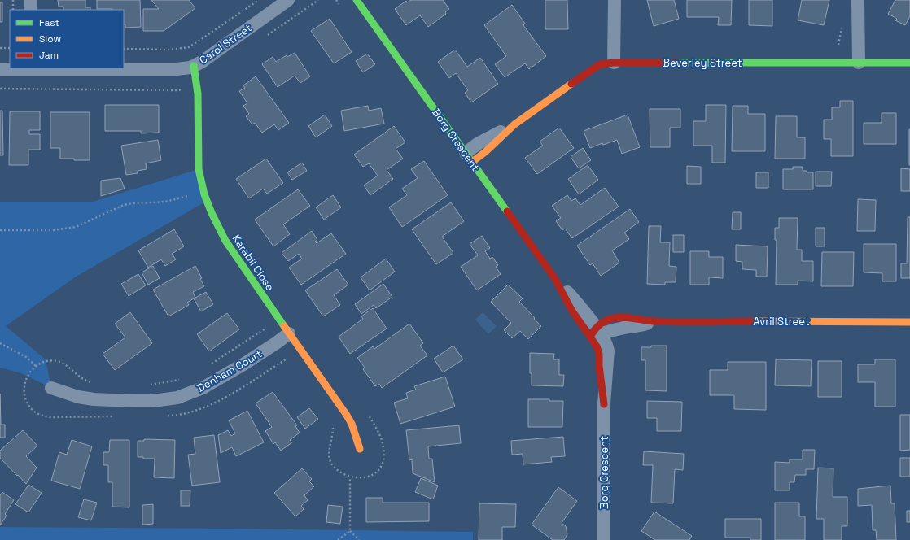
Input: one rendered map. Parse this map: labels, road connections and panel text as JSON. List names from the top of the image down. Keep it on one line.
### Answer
{"streets":{"street":["Carol Street","Beverley Street","Borg Crescent","Karabil Close","Avril Street","Denham Court"]},"crossings":[["Carol Street","Karabil Close"],["Beverley Street","Borg Crescent"],["Borg Crescent","Avril Street"],["Karabil Close","Denham Court"]],"legend":["Fast","Slow","Jam"]}
